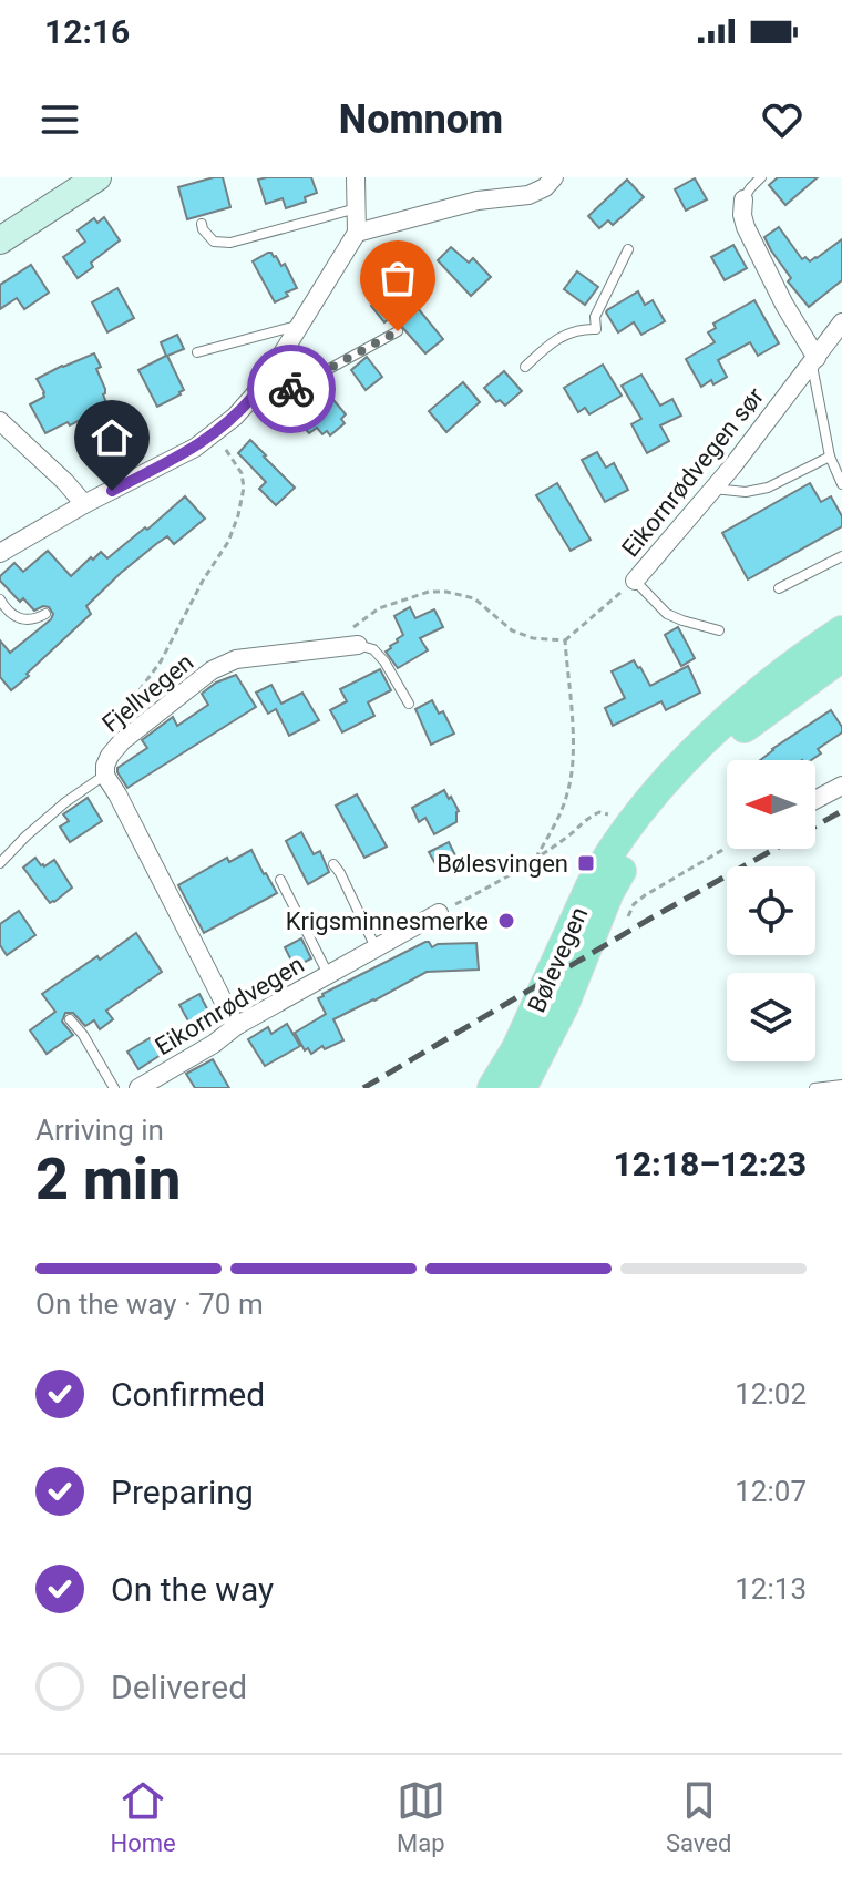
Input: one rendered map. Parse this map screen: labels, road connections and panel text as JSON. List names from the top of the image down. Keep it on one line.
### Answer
{"streets":{"main road":["Bølevegen"],"street":["Eikornrødvegen sør","Fjellvegen","Eikornrødvegen"]},"places":{"transit":["Bølesvingen"],"other":["Krigsminnesmerke"]},"north":"left","page":{"status":"12:16","header":"Nomnom","heading":["2 min","Arriving in","12:18–12:23"],"bar":"On the way · 70 m","list":[["Confirmed","12:02"],["Preparing","12:07"],["On the way","12:13"],"Delivered"],"tabs":["Home","Map","Saved"]}}
